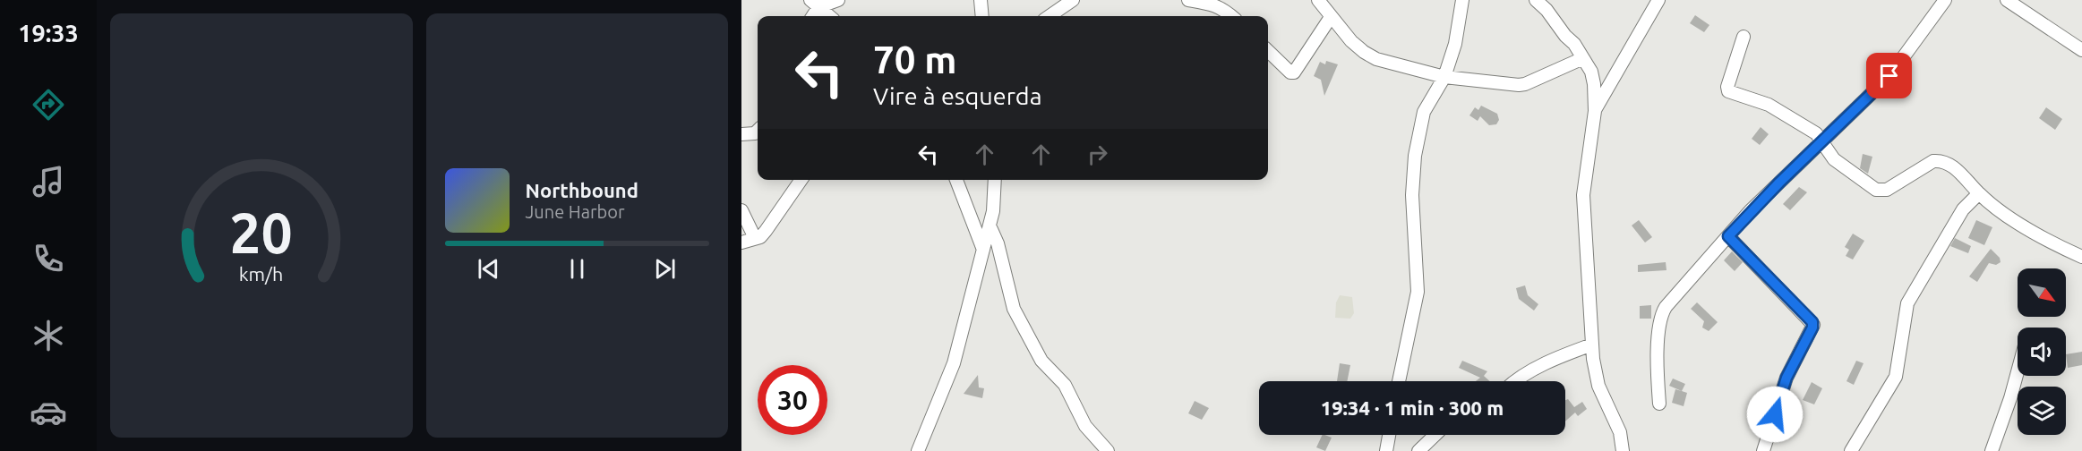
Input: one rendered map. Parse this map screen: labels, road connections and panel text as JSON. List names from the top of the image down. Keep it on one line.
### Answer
{"north":"bottom right","page":{"tabs":"19:33","turn":["70 m","Vire à esquerda"],"song":["Northbound","June Harbor"],"limit":"30","trip":"19:34 · 1 min · 300 m","gauge":["20","km/h"]}}
